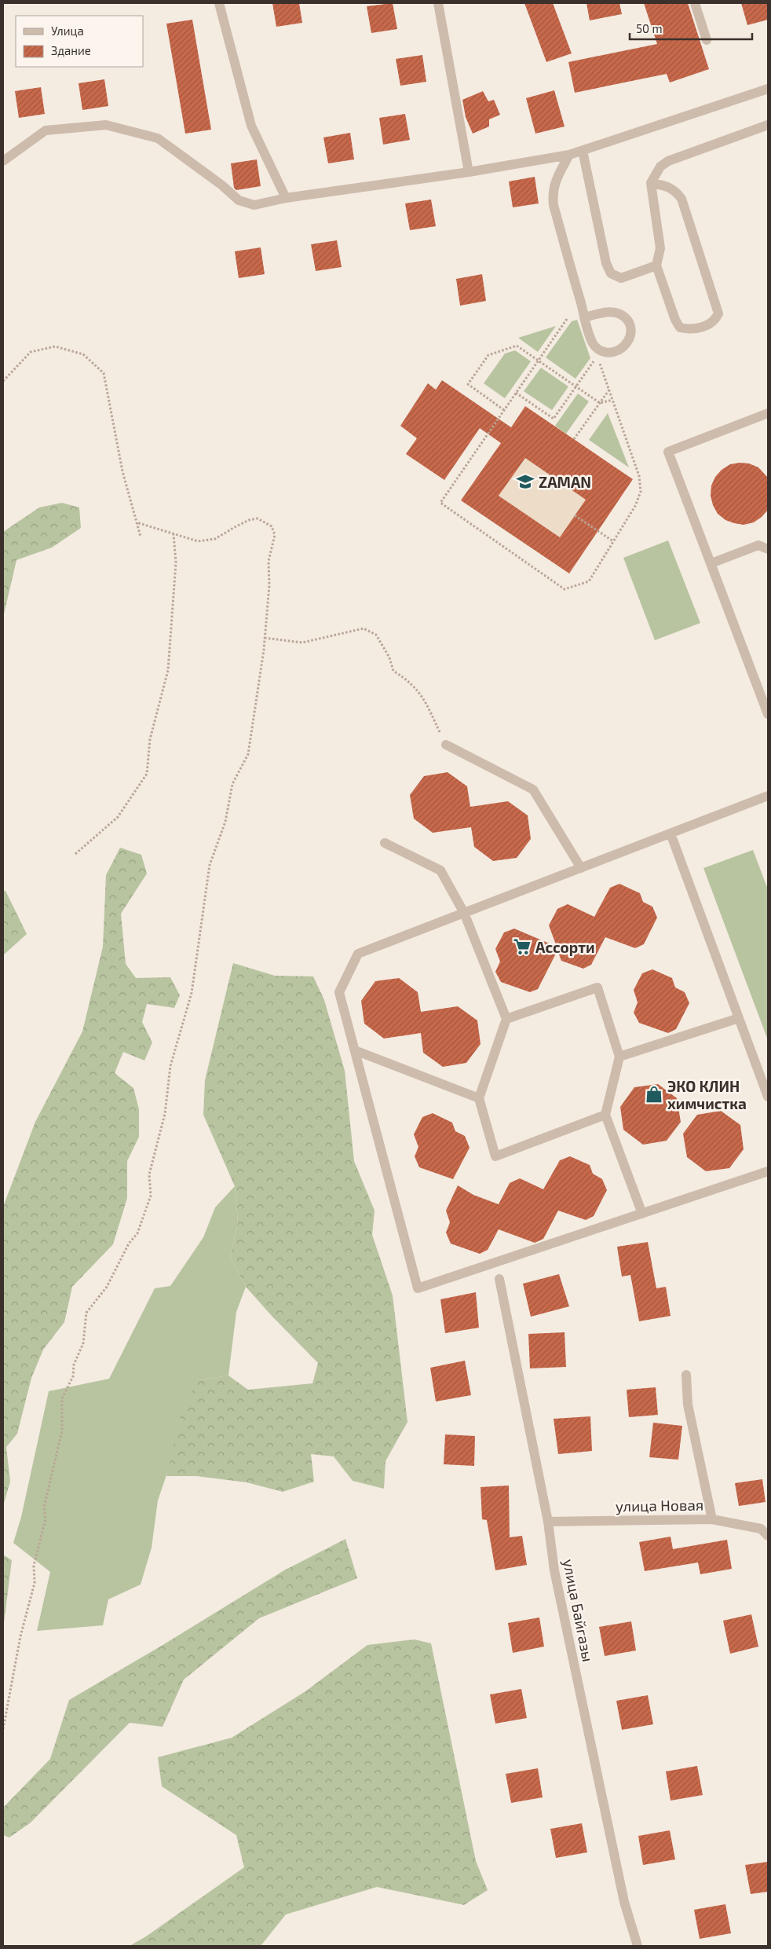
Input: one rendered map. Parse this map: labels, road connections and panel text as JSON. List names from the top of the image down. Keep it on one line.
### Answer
{"streets":{"street":["улица Новая","улица Байгазы"]},"crossings":[["улица Новая","улица Байгазы"]],"places":{"school or university":["ZAMAN"],"supermarket":["Ассорти"],"shop":["ЭКО КЛИН химчистка"]},"legend":["Улица","Здание"],"scale_bar":"50 m"}
